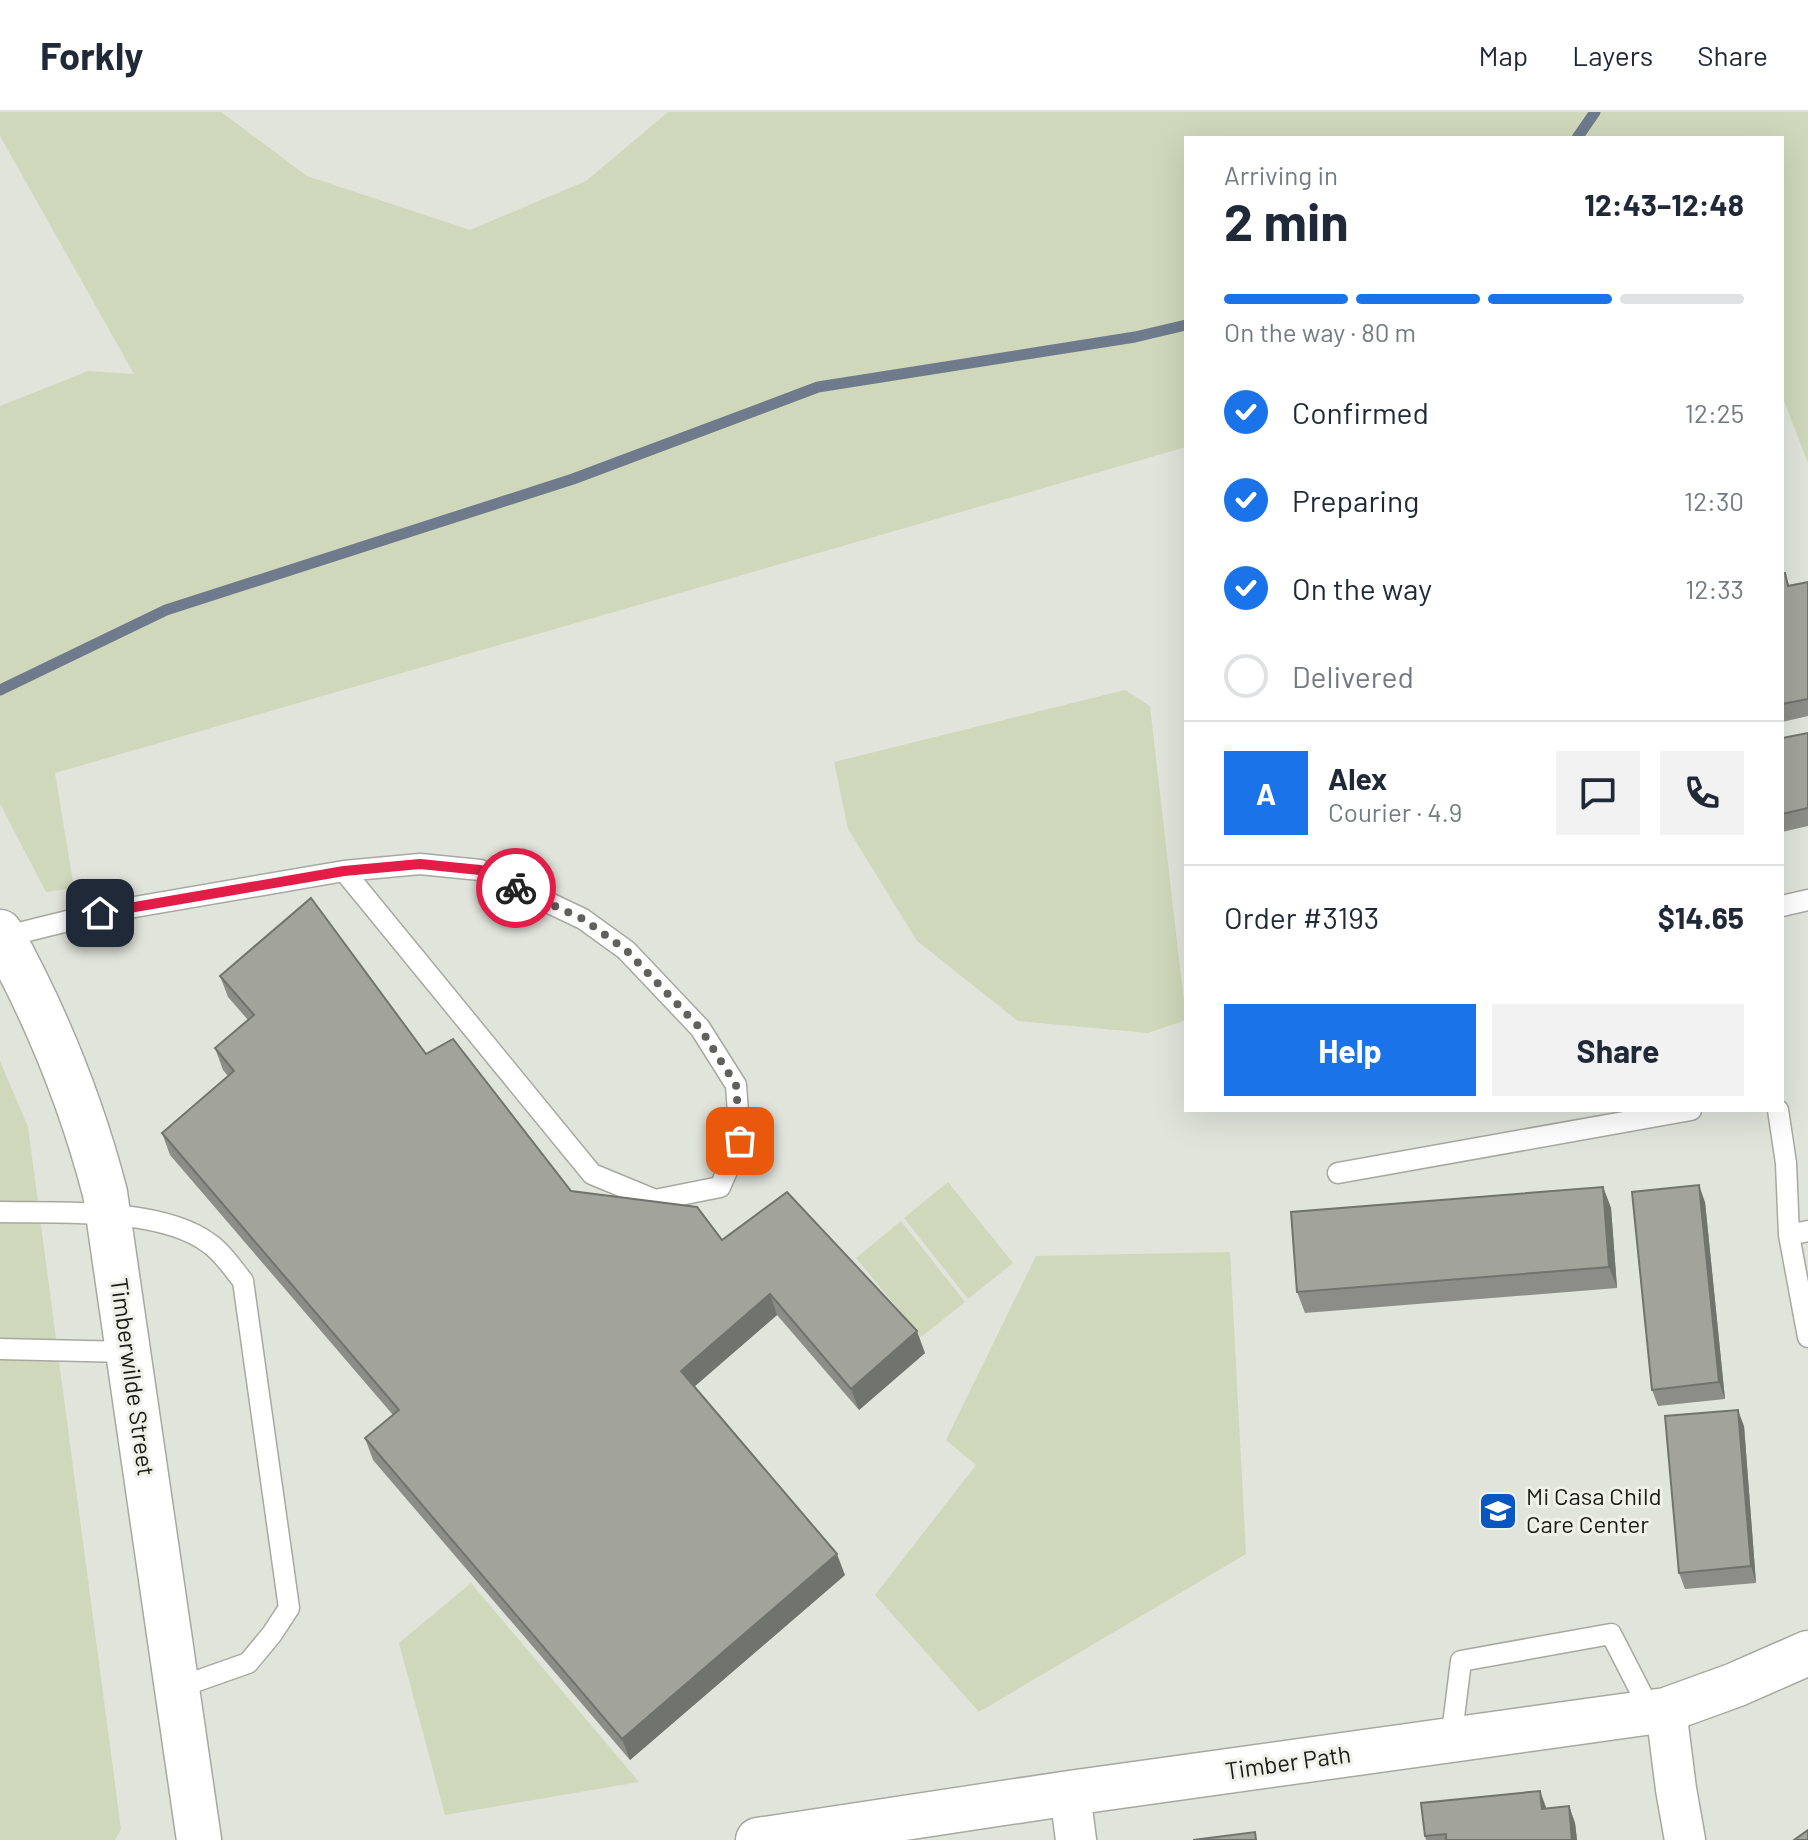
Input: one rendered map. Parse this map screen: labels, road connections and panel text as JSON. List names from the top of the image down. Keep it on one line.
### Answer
{"streets":{"street":["Timberwilde Street","Timber Path"]},"places":{"school or university":["Mi Casa Child Care Center"]},"page":{"header":"Forkly","nav":["Map","Layers","Share"],"heading":["2 min","Arriving in","12:43–12:48"],"panel":["Alex","Courier · 4.9","Order #3193","$14.65"],"bar":"On the way · 80 m","list":[["Confirmed","12:25"],["Preparing","12:30"],["On the way","12:33"],"Delivered"],"round":"A","buttons":["Help","Share"]}}
